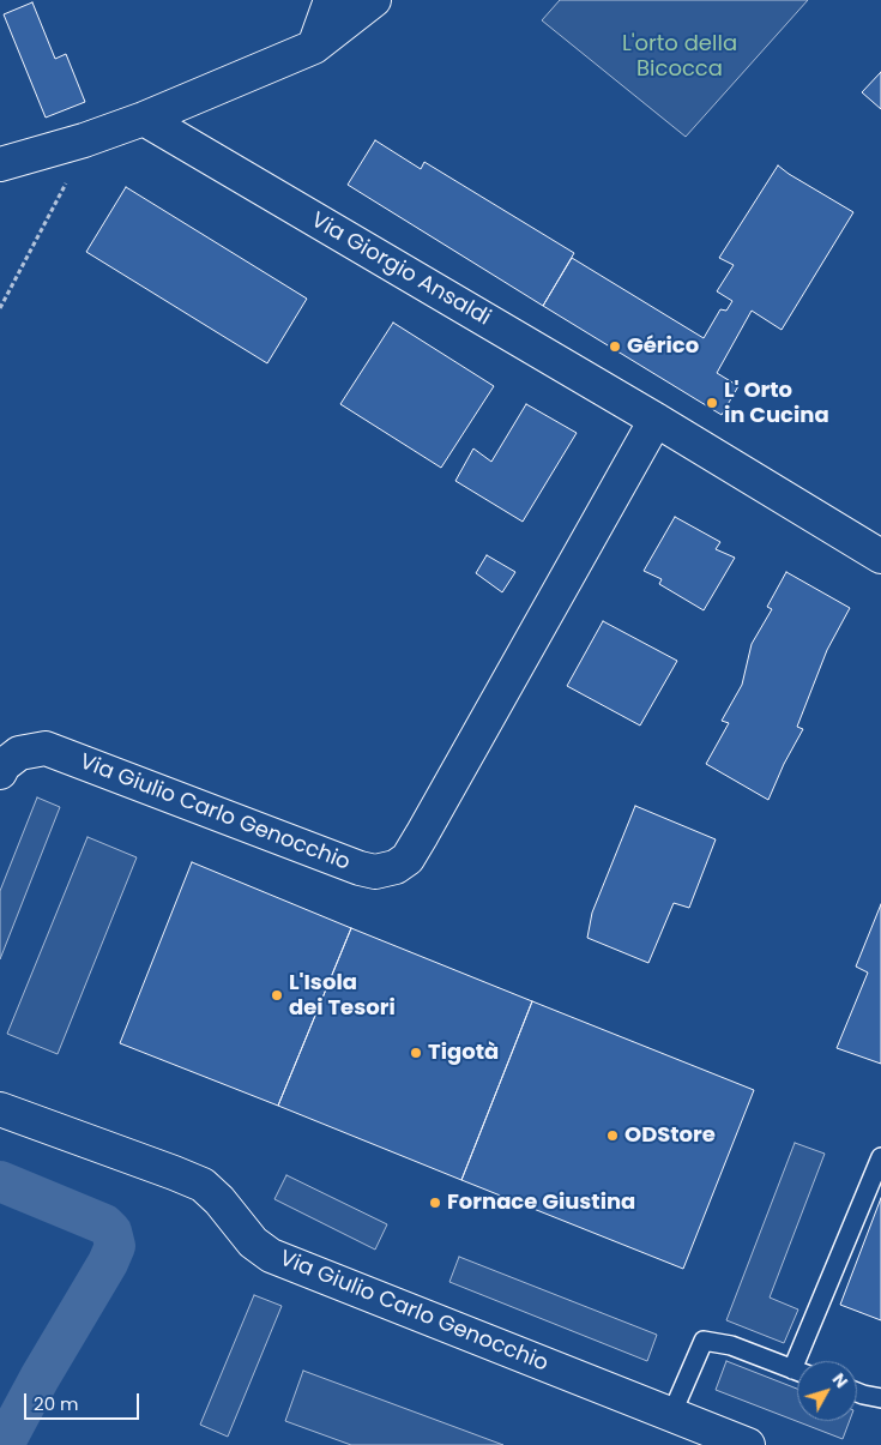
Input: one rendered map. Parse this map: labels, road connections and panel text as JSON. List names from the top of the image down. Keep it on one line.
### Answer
{"streets":{"street":["Via Giorgio Ansaldi","Via Giulio Carlo Genocchio"]},"crossings":[["Via Giorgio Ansaldi","Via Giulio Carlo Genocchio"]],"parks":["L'orto della Bicocca"],"places":["Gérico","L' Orto in Cucina","L'Isola dei Tesori","Tigotà","ODStore","Fornace Giustina"],"scale_bar":"20 m","north":"top right"}
